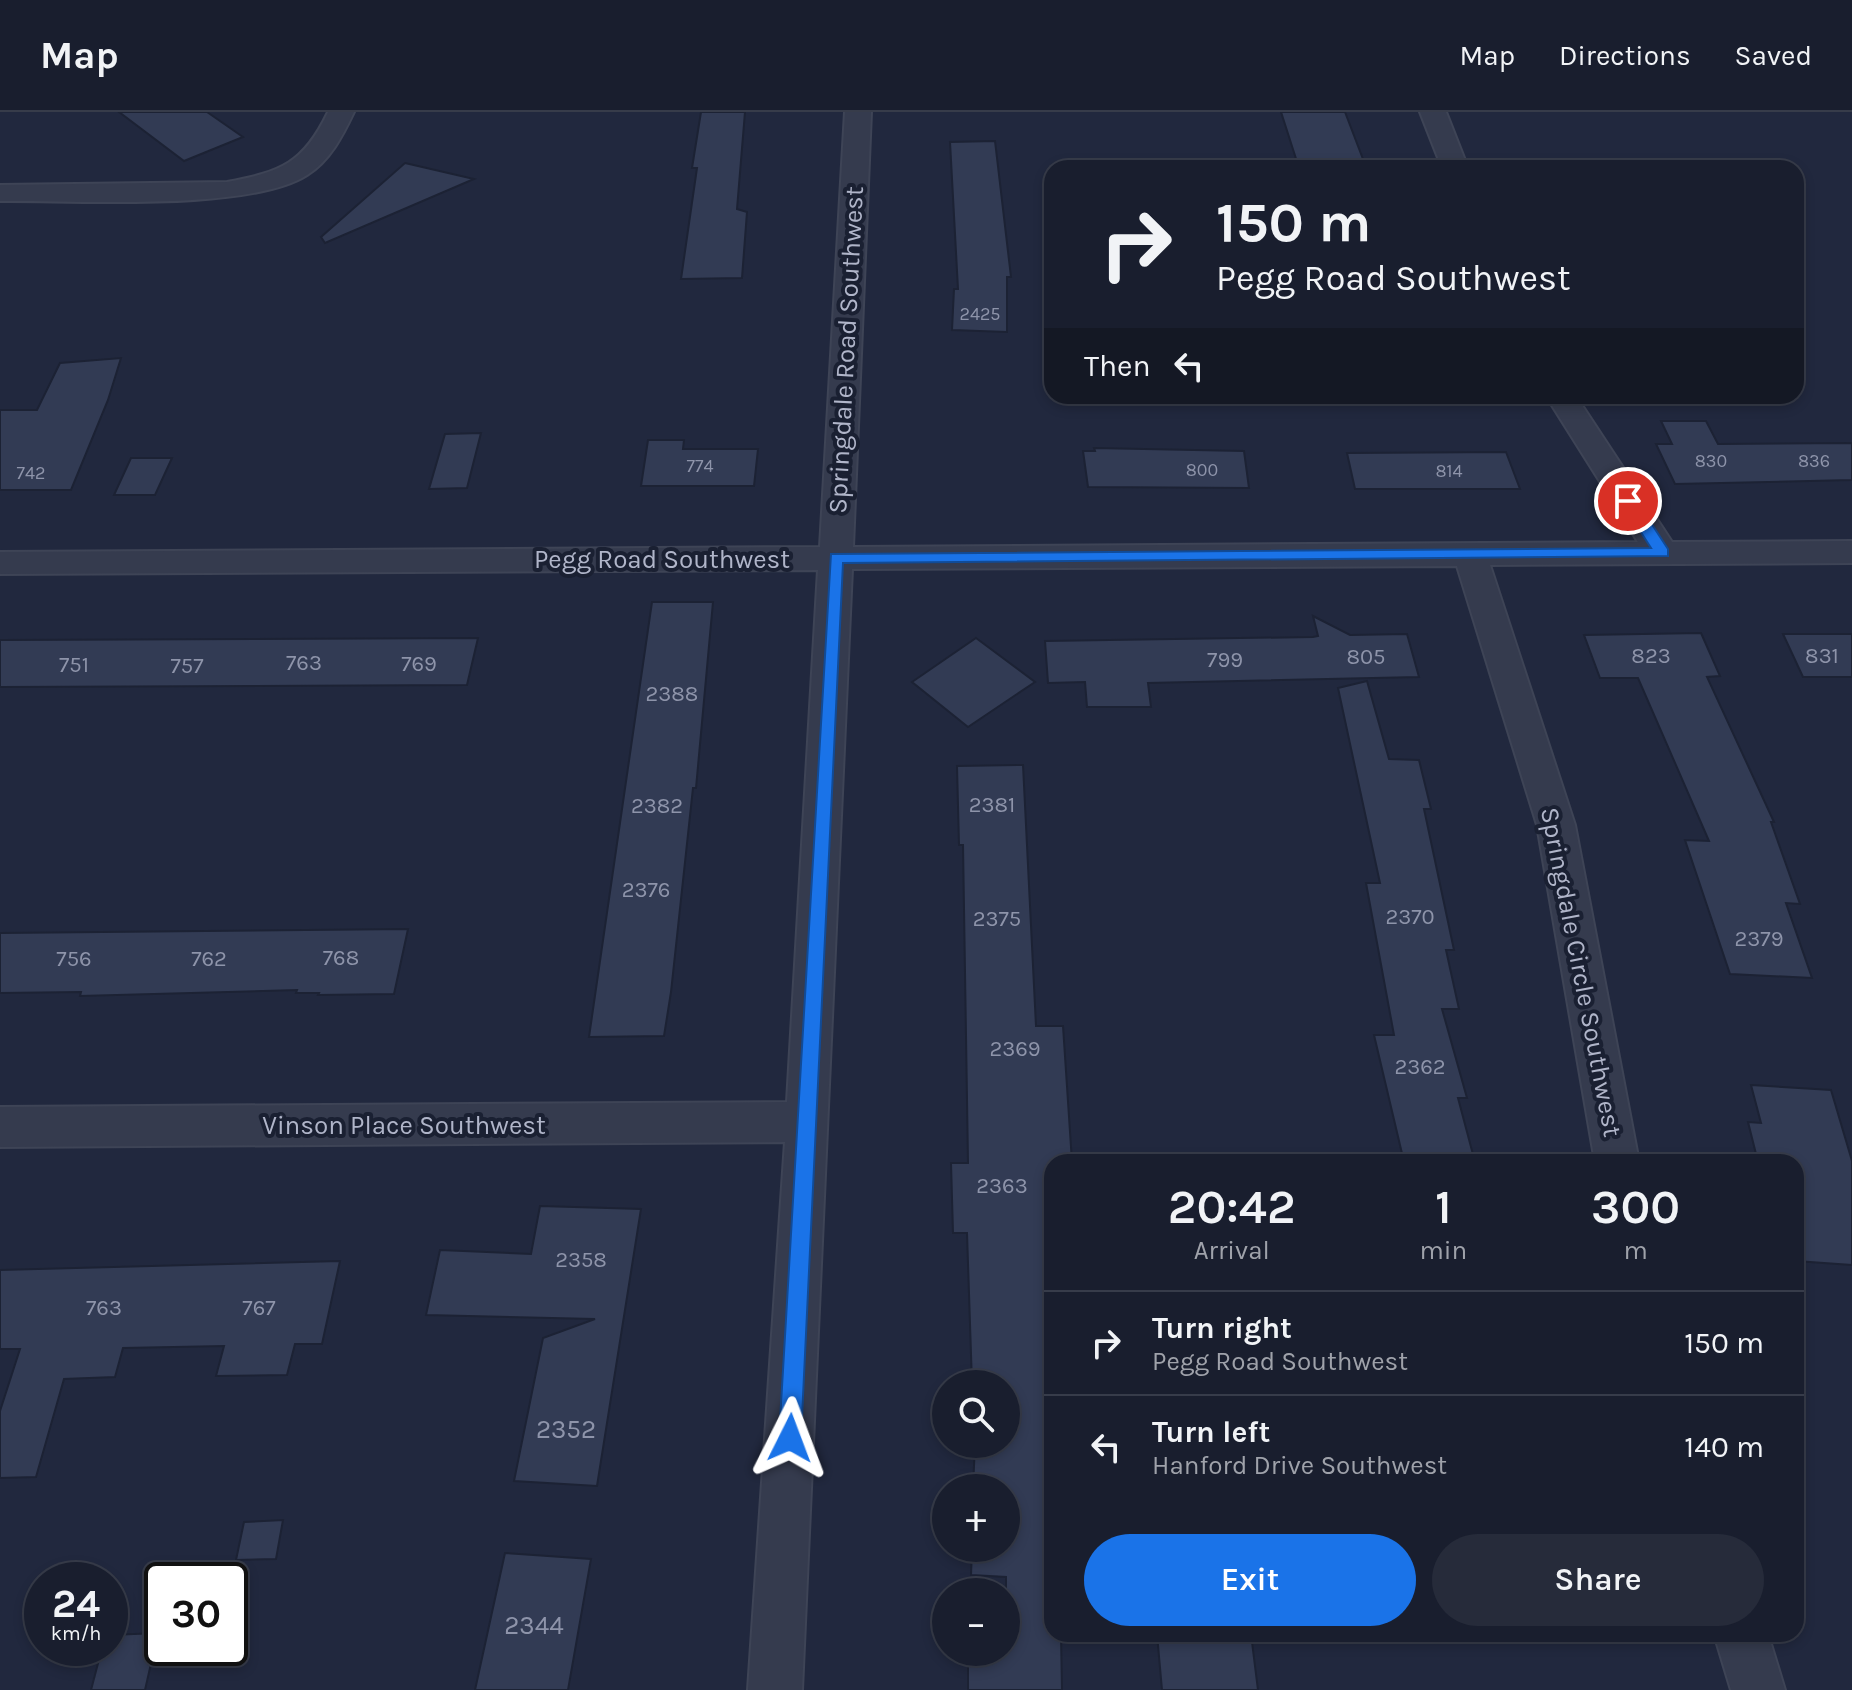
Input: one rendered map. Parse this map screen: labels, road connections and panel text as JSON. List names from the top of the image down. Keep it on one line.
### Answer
{"streets":{"street":["Springdale Road Southwest","Pegg Road Southwest","Springdale Circle Southwest","Vinson Place Southwest"]},"crossings":[["Springdale Road Southwest","Pegg Road Southwest"],["Springdale Road Southwest","Vinson Place Southwest"],["Pegg Road Southwest","Springdale Circle Southwest"]],"house_numbers":["2425","830","836","774","800","814","742","823","831","805","799","763","769","751","757","2388","2381","2382","2376","2370","2375","2379","768","756","762","2369","2362","2363","2358","763","767","2352","2344"],"page":{"header":"Map","nav":["Map","Directions","Saved"],"turn":["150 m","Pegg Road Southwest"],"then":"Then","eta":["20:42","Arrival","1","min","300","m"],"list":[{"name":"Turn right","note":"Pegg Road Southwest","value":"150 m"},{"name":"Turn left","note":"Hanford Drive Southwest","value":"140 m"}],"map_buttons":["+","−"],"buttons":["Exit","Share"],"speed":"24 km/h","limit":"30"}}
